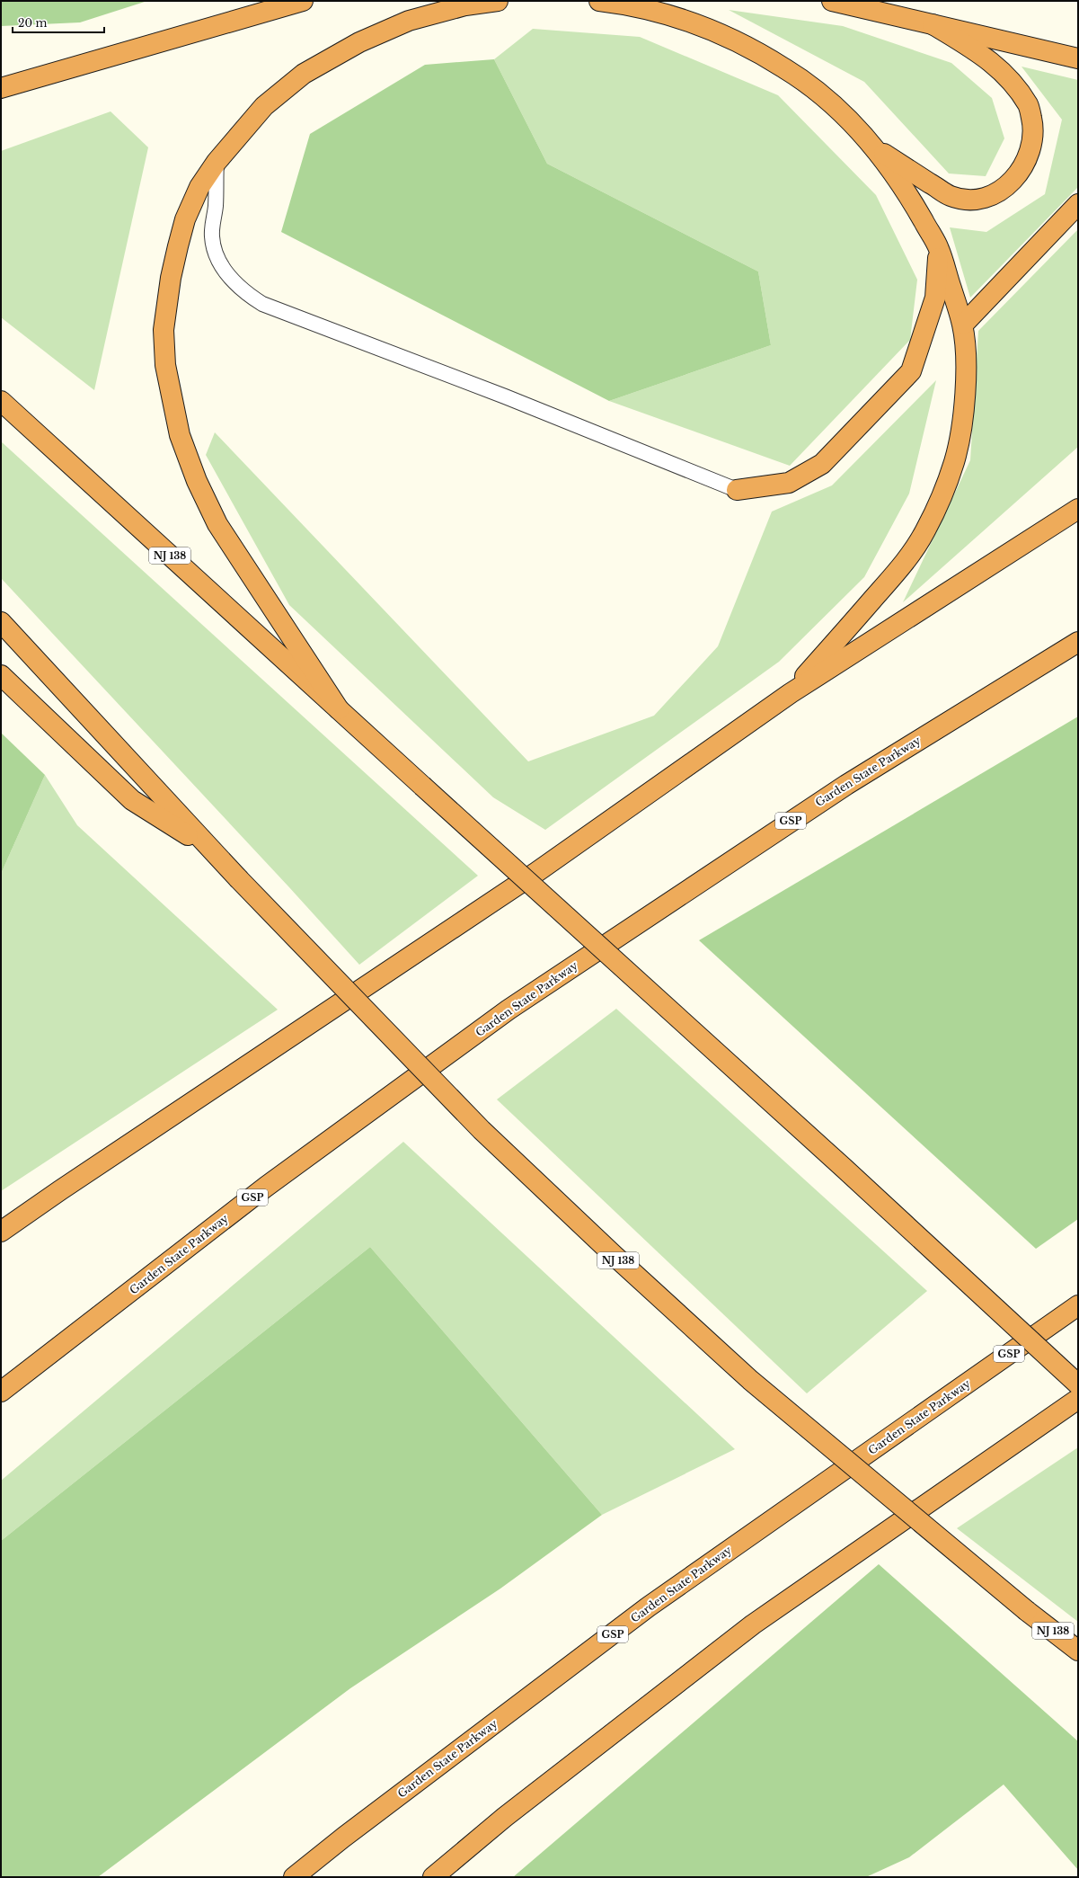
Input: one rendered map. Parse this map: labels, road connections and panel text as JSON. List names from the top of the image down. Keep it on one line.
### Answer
{"streets":{"highway":["NJ 138","Garden State Parkway","GSP"]},"scale_bar":"20 m"}
